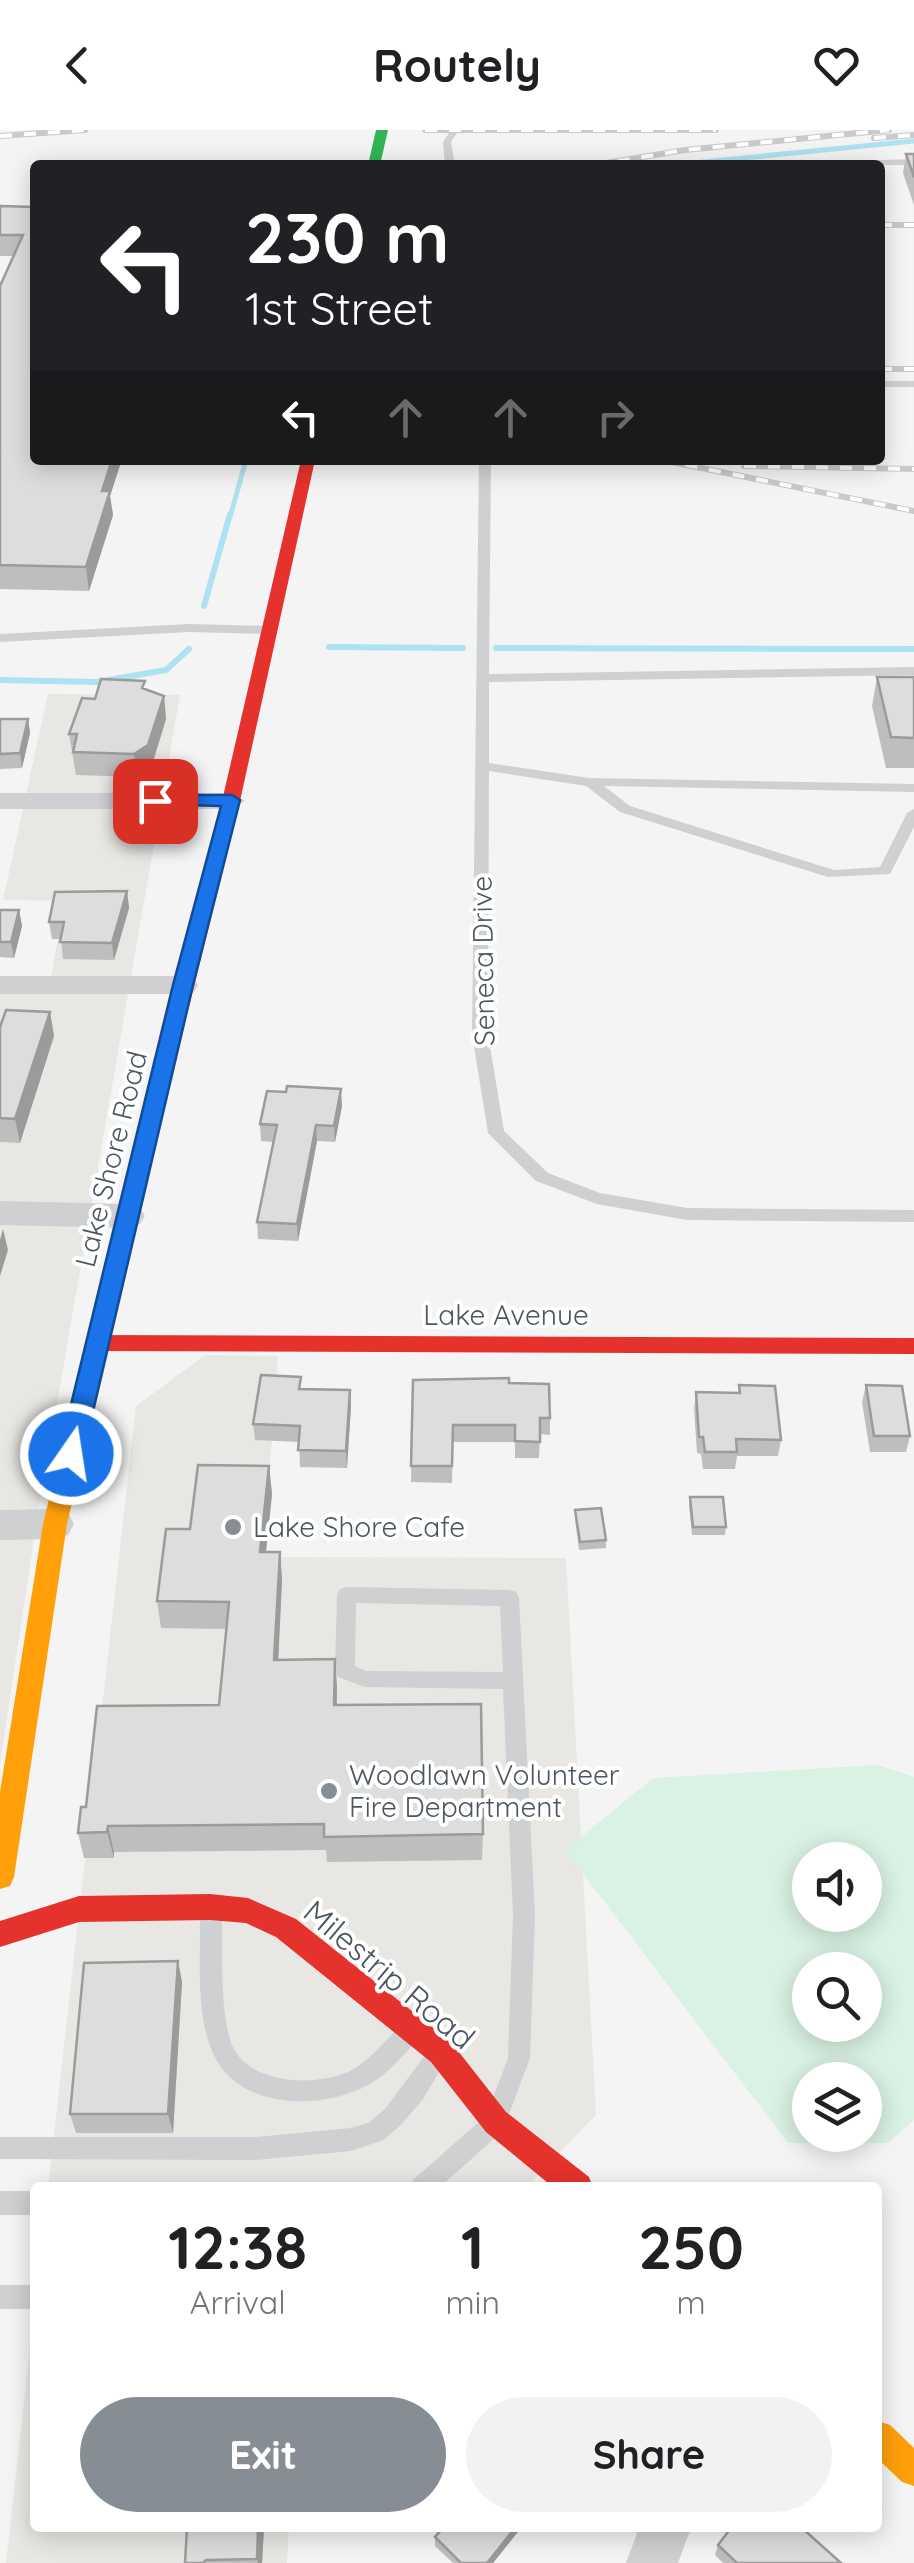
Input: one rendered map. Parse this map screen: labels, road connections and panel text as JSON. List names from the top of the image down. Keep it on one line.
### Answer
{"streets":{"main road":["Lake Shore Road","Lake Avenue","Milestrip Road"],"lane":["Seneca Drive"]},"crossings":[["Lake Shore Road","Lake Avenue"]],"places":["Lake Shore Cafe","Woodlawn Volunteer Fire Department"],"page":{"header":"Routely","turn":["230 m","1st Street"],"eta":["12:38","Arrival","1","min","250","m"],"buttons":["Exit","Share"]}}
